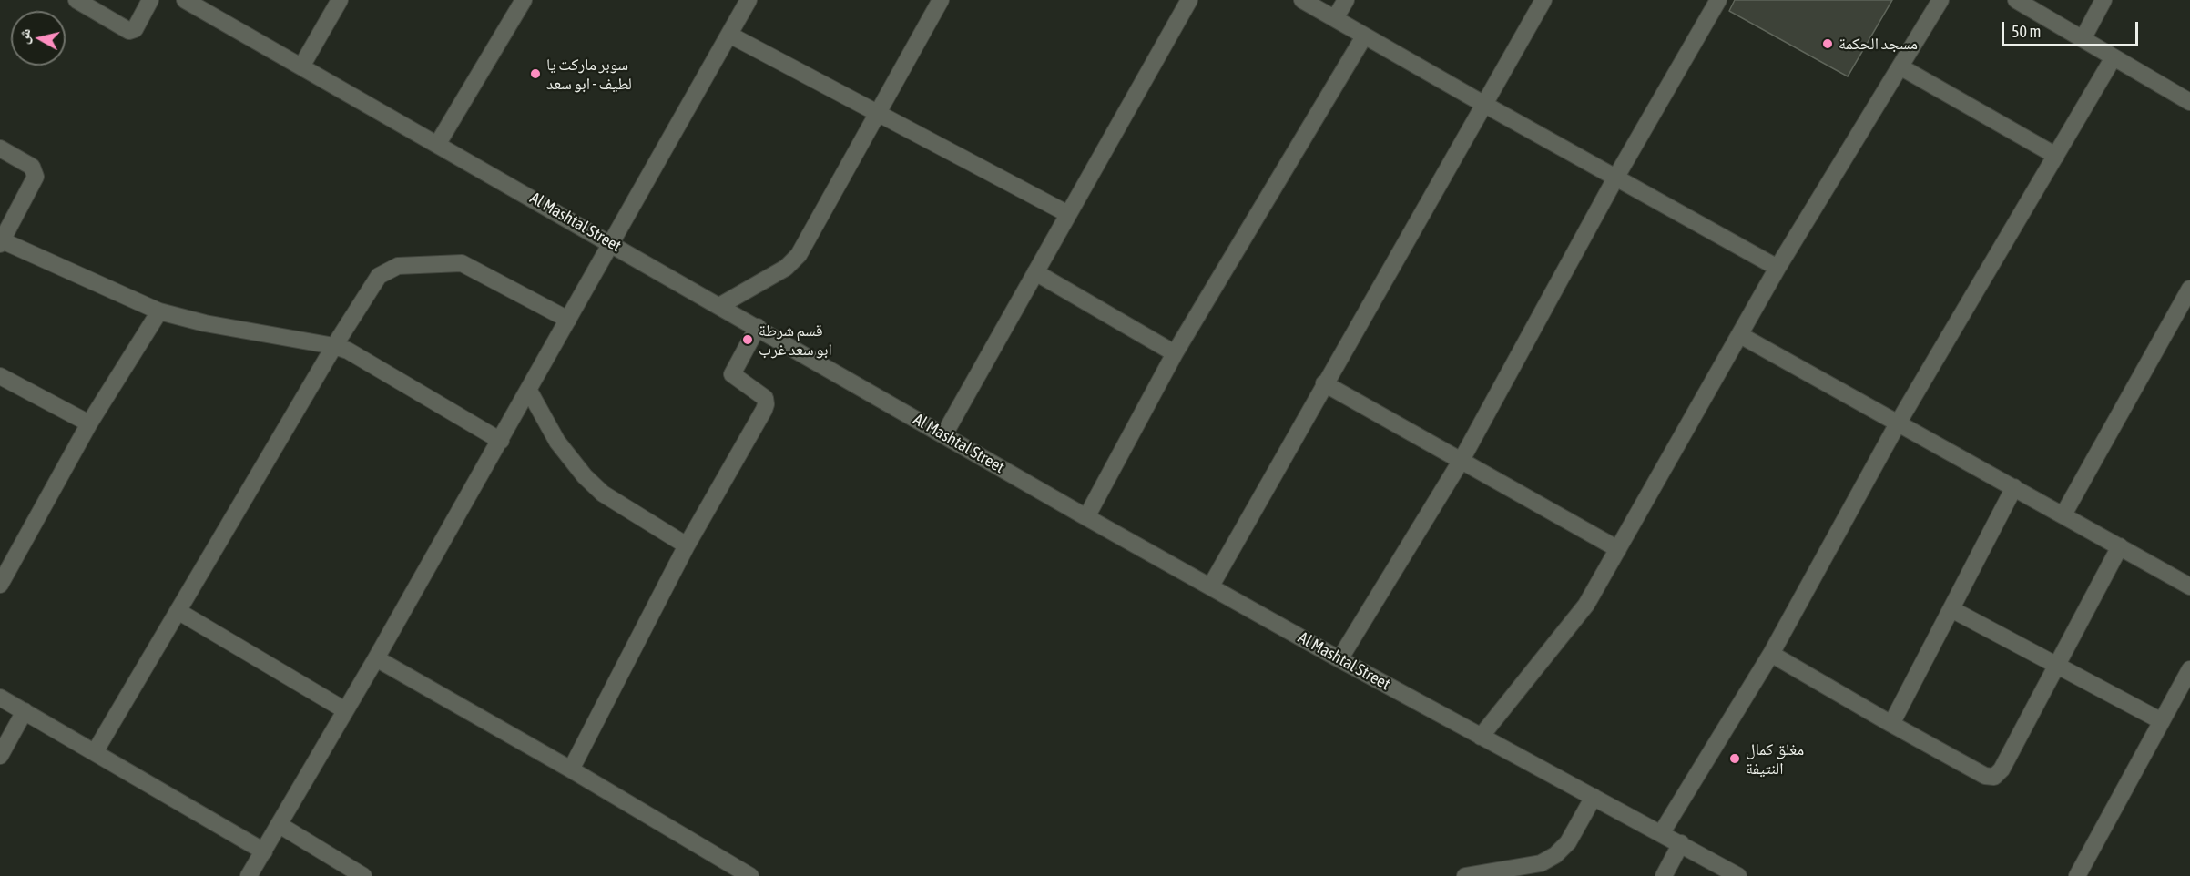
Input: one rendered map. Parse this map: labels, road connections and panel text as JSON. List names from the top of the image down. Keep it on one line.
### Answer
{"streets":{"street":["Al Mashtal Street"]},"places":["مسجد الحكمة","سوبر ماركت يا لطيف - ابو سعد","قسم شرطة ابو سعد غرب","مغلق كمال النتيفة"],"scale_bar":"50 m","north":"left"}
